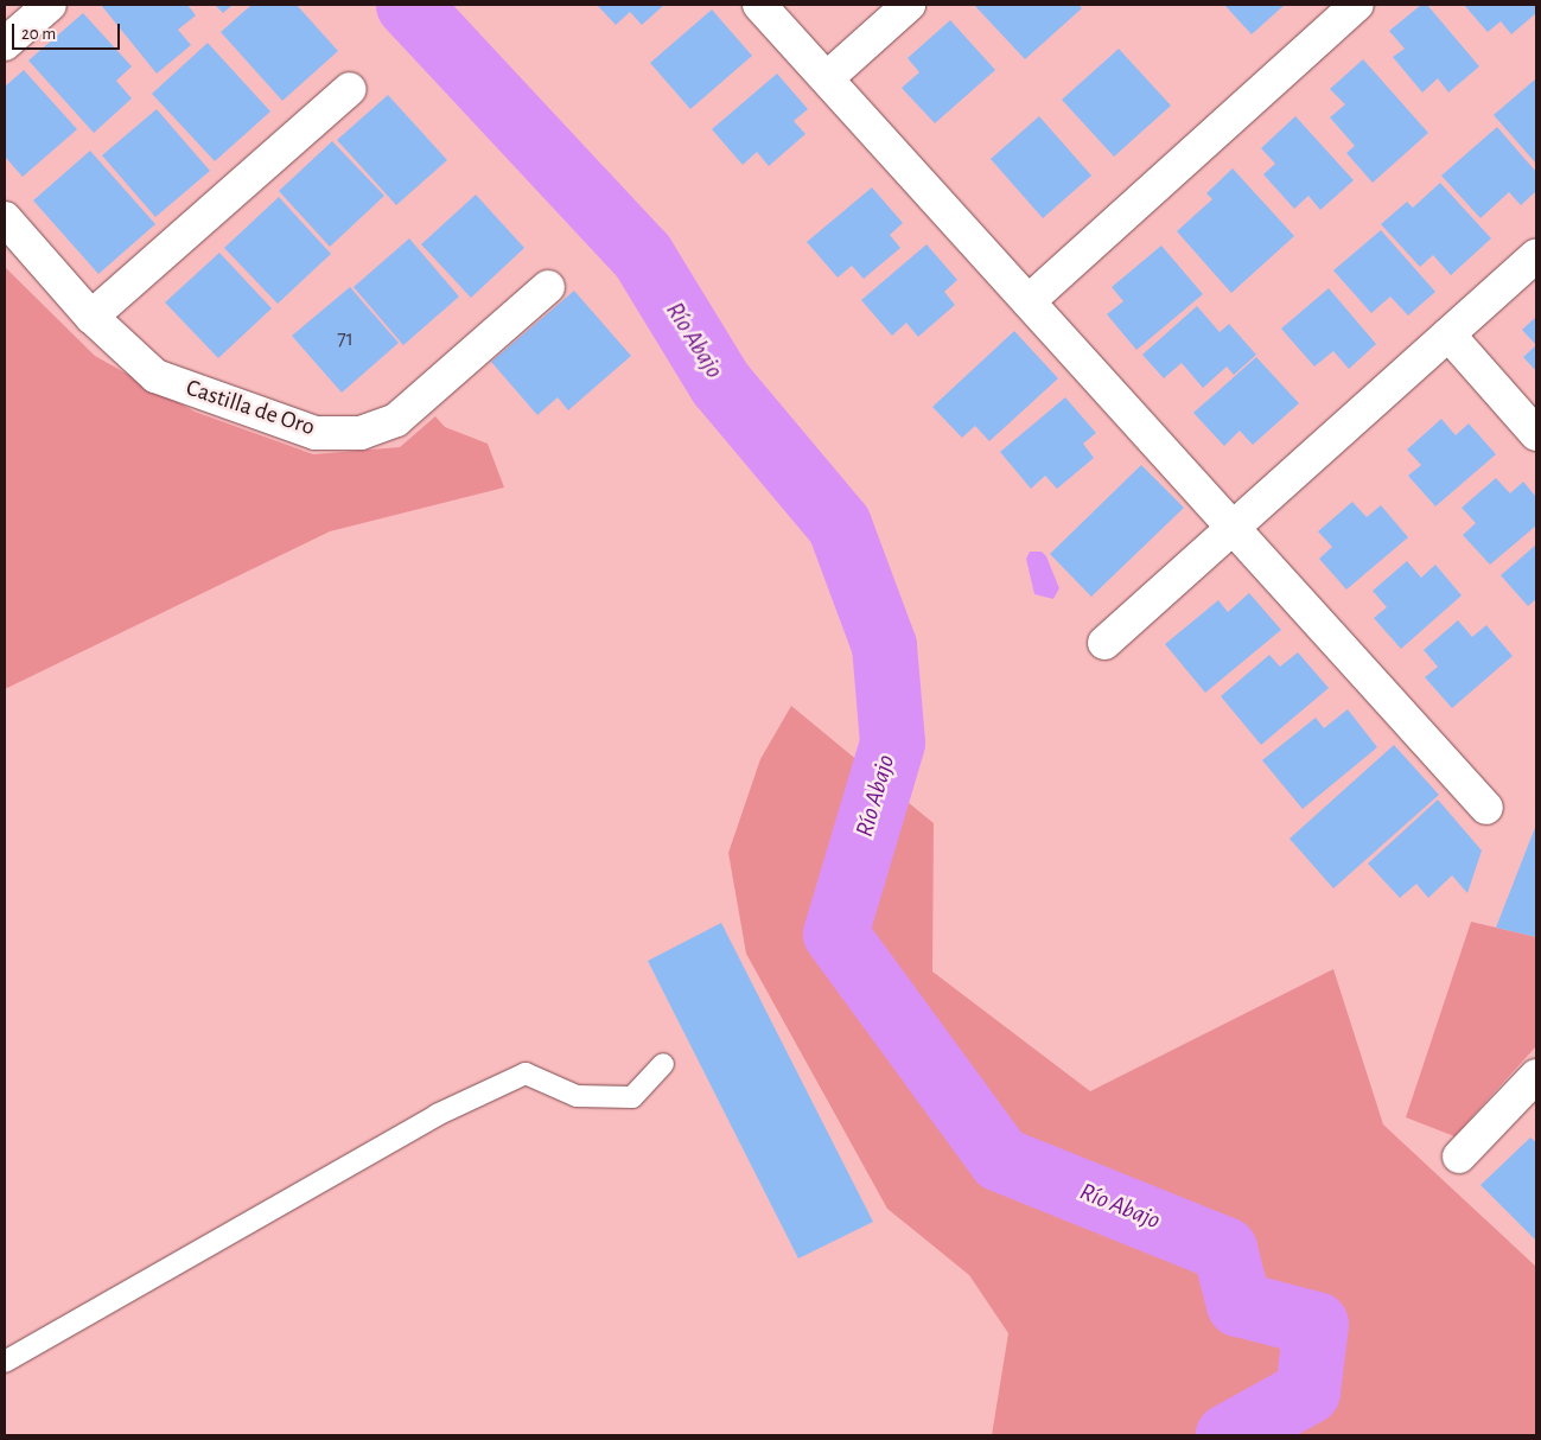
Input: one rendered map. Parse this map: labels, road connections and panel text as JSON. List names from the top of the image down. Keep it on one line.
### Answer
{"streets":{"street":["Castilla de Oro"]},"water":["Río Abajo"],"house_numbers":["71"],"scale_bar":"20 m"}
